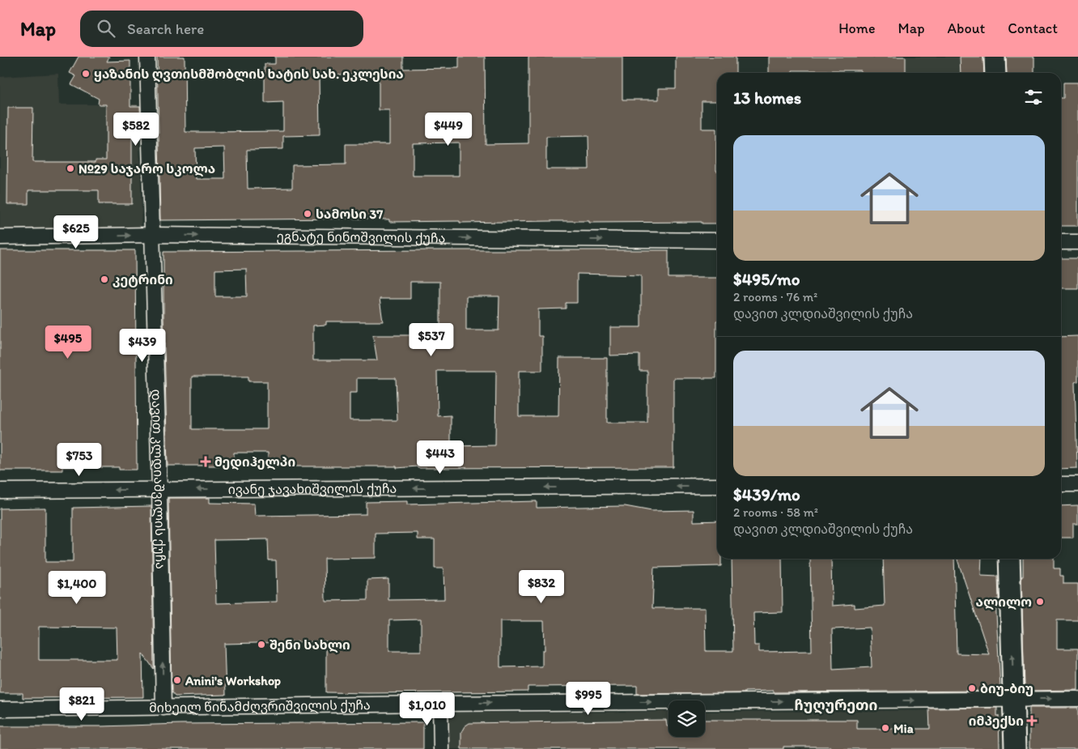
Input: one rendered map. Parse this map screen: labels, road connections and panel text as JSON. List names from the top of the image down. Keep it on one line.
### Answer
{"streets":{"street":["ეგნატე ნინოშვილის ქუჩა","დავით კლდიაშვილის ქუჩა","ივანე ჯავახიშვილის ქუჩა","მიხეილ წინამძღვრიშვილის ქუჩა"]},"crossings":[["ეგნატე ნინოშვილის ქუჩა","დავით კლდიაშვილის ქუჩა"],["დავით კლდიაშვილის ქუჩა","ივანე ჯავახიშვილის ქუჩა"],["დავით კლდიაშვილის ქუჩა","მიხეილ წინამძღვრიშვილის ქუჩა"]],"one_way":["ეგნატე ნინოშვილის ქუჩა","ივანე ჯავახიშვილის ქუჩა","მიხეილ წინამძღვრიშვილის ქუჩა"],"districts":["ჩუღურეთი"],"places":{"other":["ყაზანის ღვთისმშობლის ხატის სახ. ეკლესია","№29 საჯარო სკოლა","სამოსი 37","კეტრინი","ალილო","შენი სახლი","Anini's Workshop","ბიუ-ბიუ","Mia"],"health":["მედიჰელპი","იმპექსი"]},"page":{"header":"Map","search":"Search here","nav":["Home","Map","About","Contact"],"heading":"13 homes","price":["$582","$449","$625","$537","$495","$439","$443","$753","$832","$1,400","$995","$821","$1,010"],"list":[{"name":"$495/mo","note":"2 rooms · 76 m² · დავით კლდიაშვილის ქუჩა"},{"name":"$439/mo","note":"2 rooms · 58 m² · დავით კლდიაშვილის ქუჩა"}]}}
